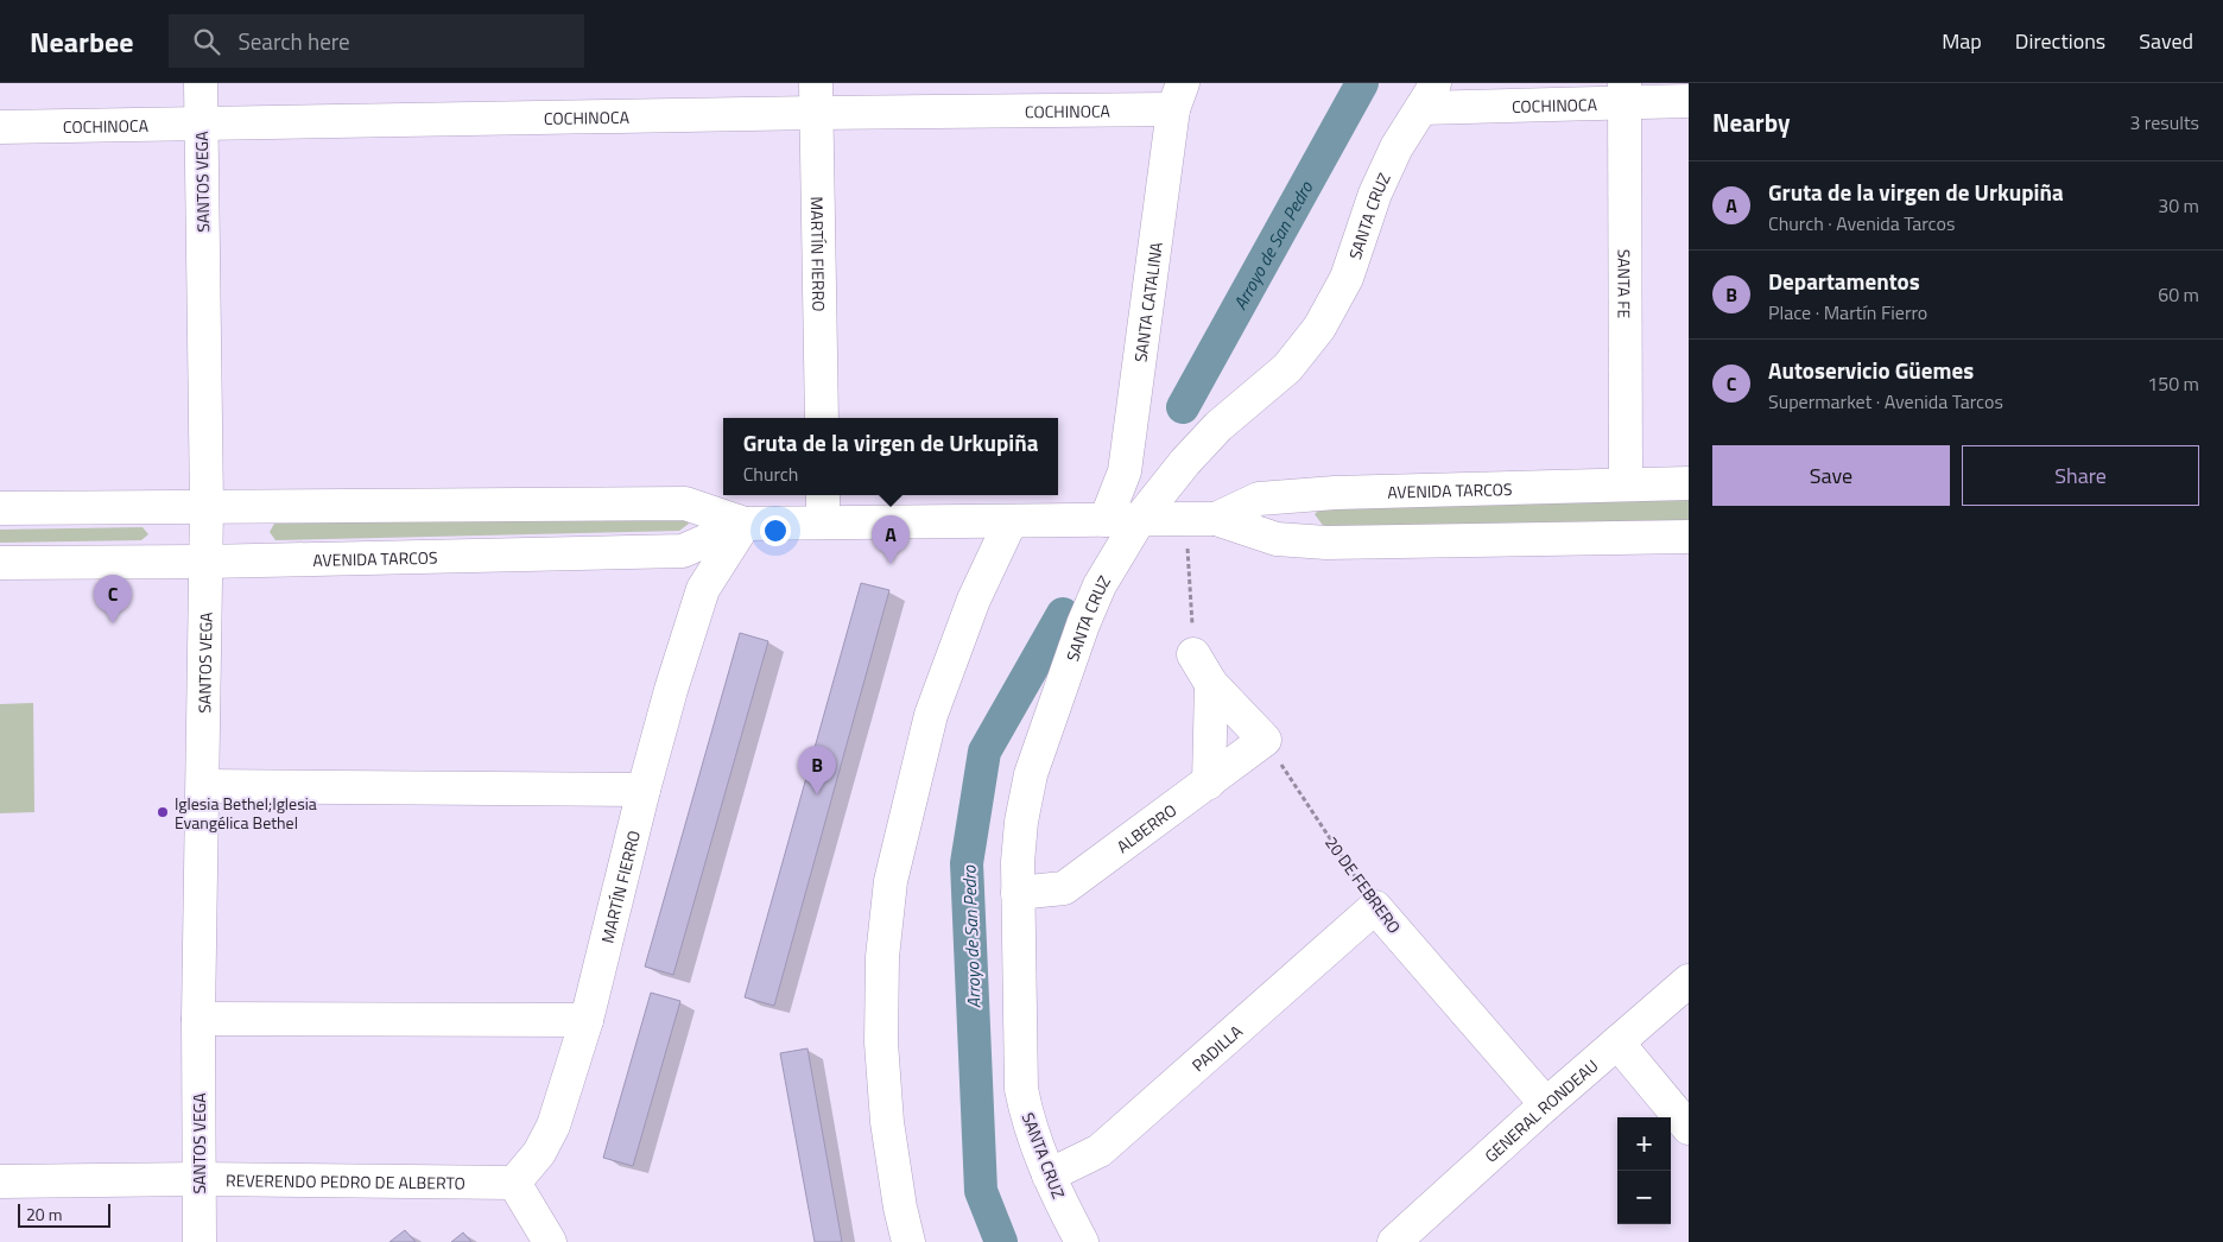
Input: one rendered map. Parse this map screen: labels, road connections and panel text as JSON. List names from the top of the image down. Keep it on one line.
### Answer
{"streets":{"street":["COCHINOCA","SANTOS VEGA","SANTA CRUZ","MARTÍN FIERRO","SANTA FE","SANTA CATALINA","AVENIDA TARCOS","ALBERRO","20 DE FEBRERO","PADILLA","GENERAL RONDEAU","REVERENDO PEDRO DE ALBERTO"]},"crossings":[["COCHINOCA","SANTOS VEGA"],["COCHINOCA","SANTA CRUZ"],["COCHINOCA","MARTÍN FIERRO"],["COCHINOCA","SANTA FE"],["COCHINOCA","SANTA CATALINA"],["SANTOS VEGA","AVENIDA TARCOS"],["SANTOS VEGA","REVERENDO PEDRO DE ALBERTO"],["SANTA CRUZ","AVENIDA TARCOS"],["SANTA CRUZ","ALBERRO"],["SANTA CRUZ","PADILLA"],["MARTÍN FIERRO","AVENIDA TARCOS"],["MARTÍN FIERRO","REVERENDO PEDRO DE ALBERTO"],["SANTA FE","AVENIDA TARCOS"],["SANTA CATALINA","AVENIDA TARCOS"],["ALBERRO","20 DE FEBRERO"],["20 DE FEBRERO","PADILLA"],["20 DE FEBRERO","GENERAL RONDEAU"]],"water":["Arroyo de San Pedro"],"places":["Iglesia Bethel;Iglesia Evangélica Bethel"],"scale_bar":"20 m","page":{"header":"Nearbee","search":"Search here","nav":["Map","Directions","Saved"],"heading":["Nearby","3 results"],"list":[{"mark":"A","name":"Gruta de la virgen de Urkupiña","note":"Church · Avenida Tarcos","value":"30 m"},{"mark":"B","name":"Departamentos","note":"Place · Martín Fierro","value":"60 m"},{"mark":"C","name":"Autoservicio Güemes","note":"Supermarket · Avenida Tarcos","value":"150 m"}],"popup":["Gruta de la virgen de Urkupiña","Church"],"buttons":["Save","Share"],"pins":["A","C","B"],"map_buttons":["+","−"],"scale":"20 m"}}
